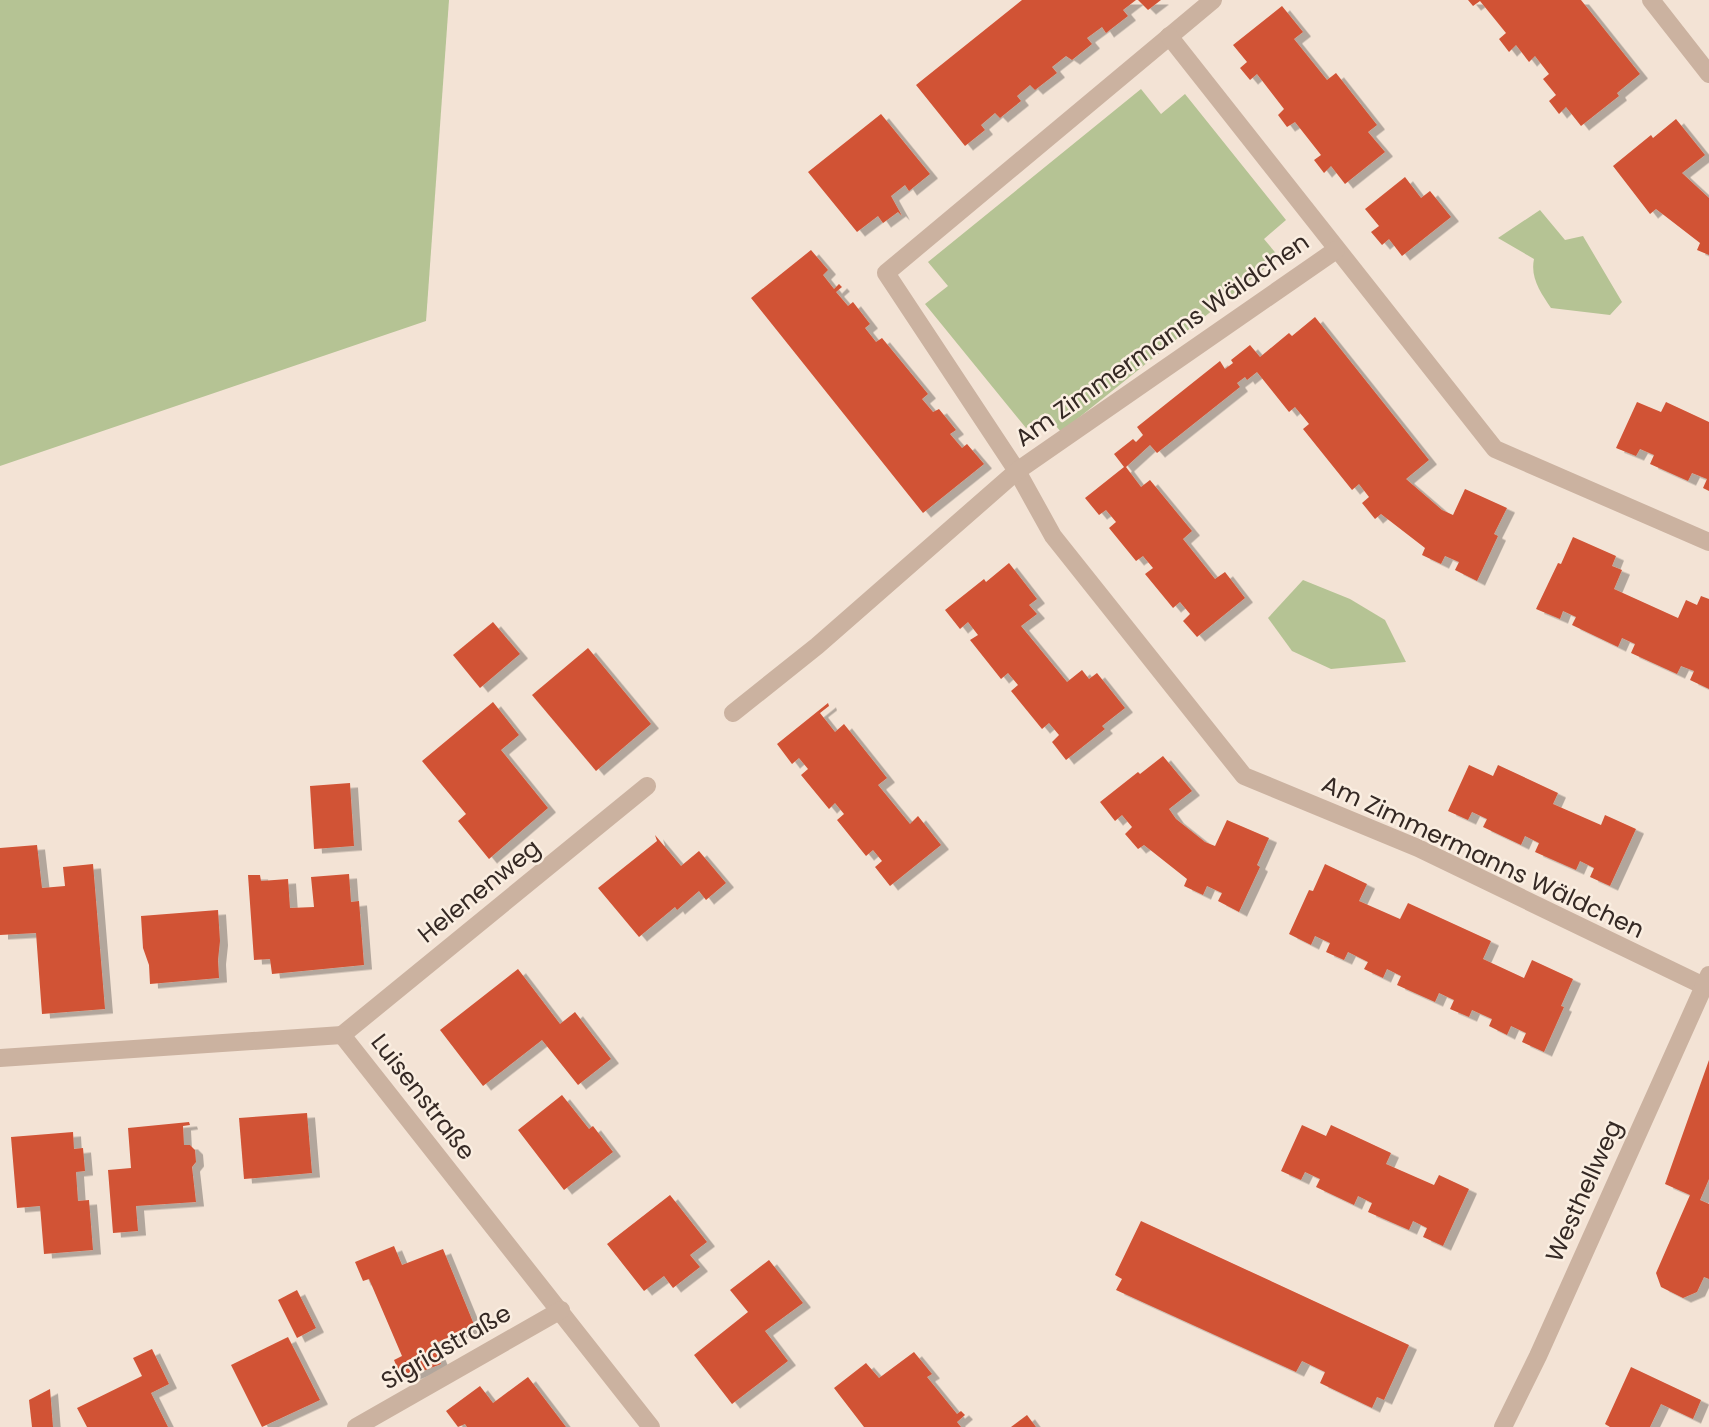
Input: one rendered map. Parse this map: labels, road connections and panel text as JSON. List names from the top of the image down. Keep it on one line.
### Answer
{"streets":{"street":["Am Zimmermanns Wäldchen","Helenenweg","Luisenstraße","Westhellweg","Sigridstraße"]},"crossings":[["Am Zimmermanns Wäldchen","Westhellweg"],["Helenenweg","Luisenstraße"],["Luisenstraße","Sigridstraße"]]}
